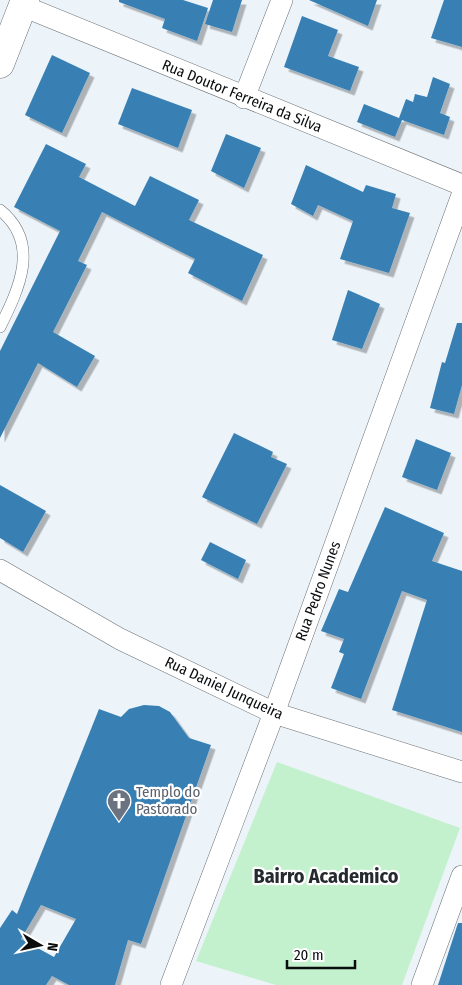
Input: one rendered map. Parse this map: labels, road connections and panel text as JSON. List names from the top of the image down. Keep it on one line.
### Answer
{"streets":{"street":["Rua Doutor Ferreira da Silva","Rua Pedro Nunes","Rua Daniel Junqueira"]},"crossings":[["Rua Pedro Nunes","Rua Daniel Junqueira"]],"districts":["Bairro Academico"],"places":{"church":["Templo do Pastorado"]},"scale_bar":"20 m","north":"right"}
